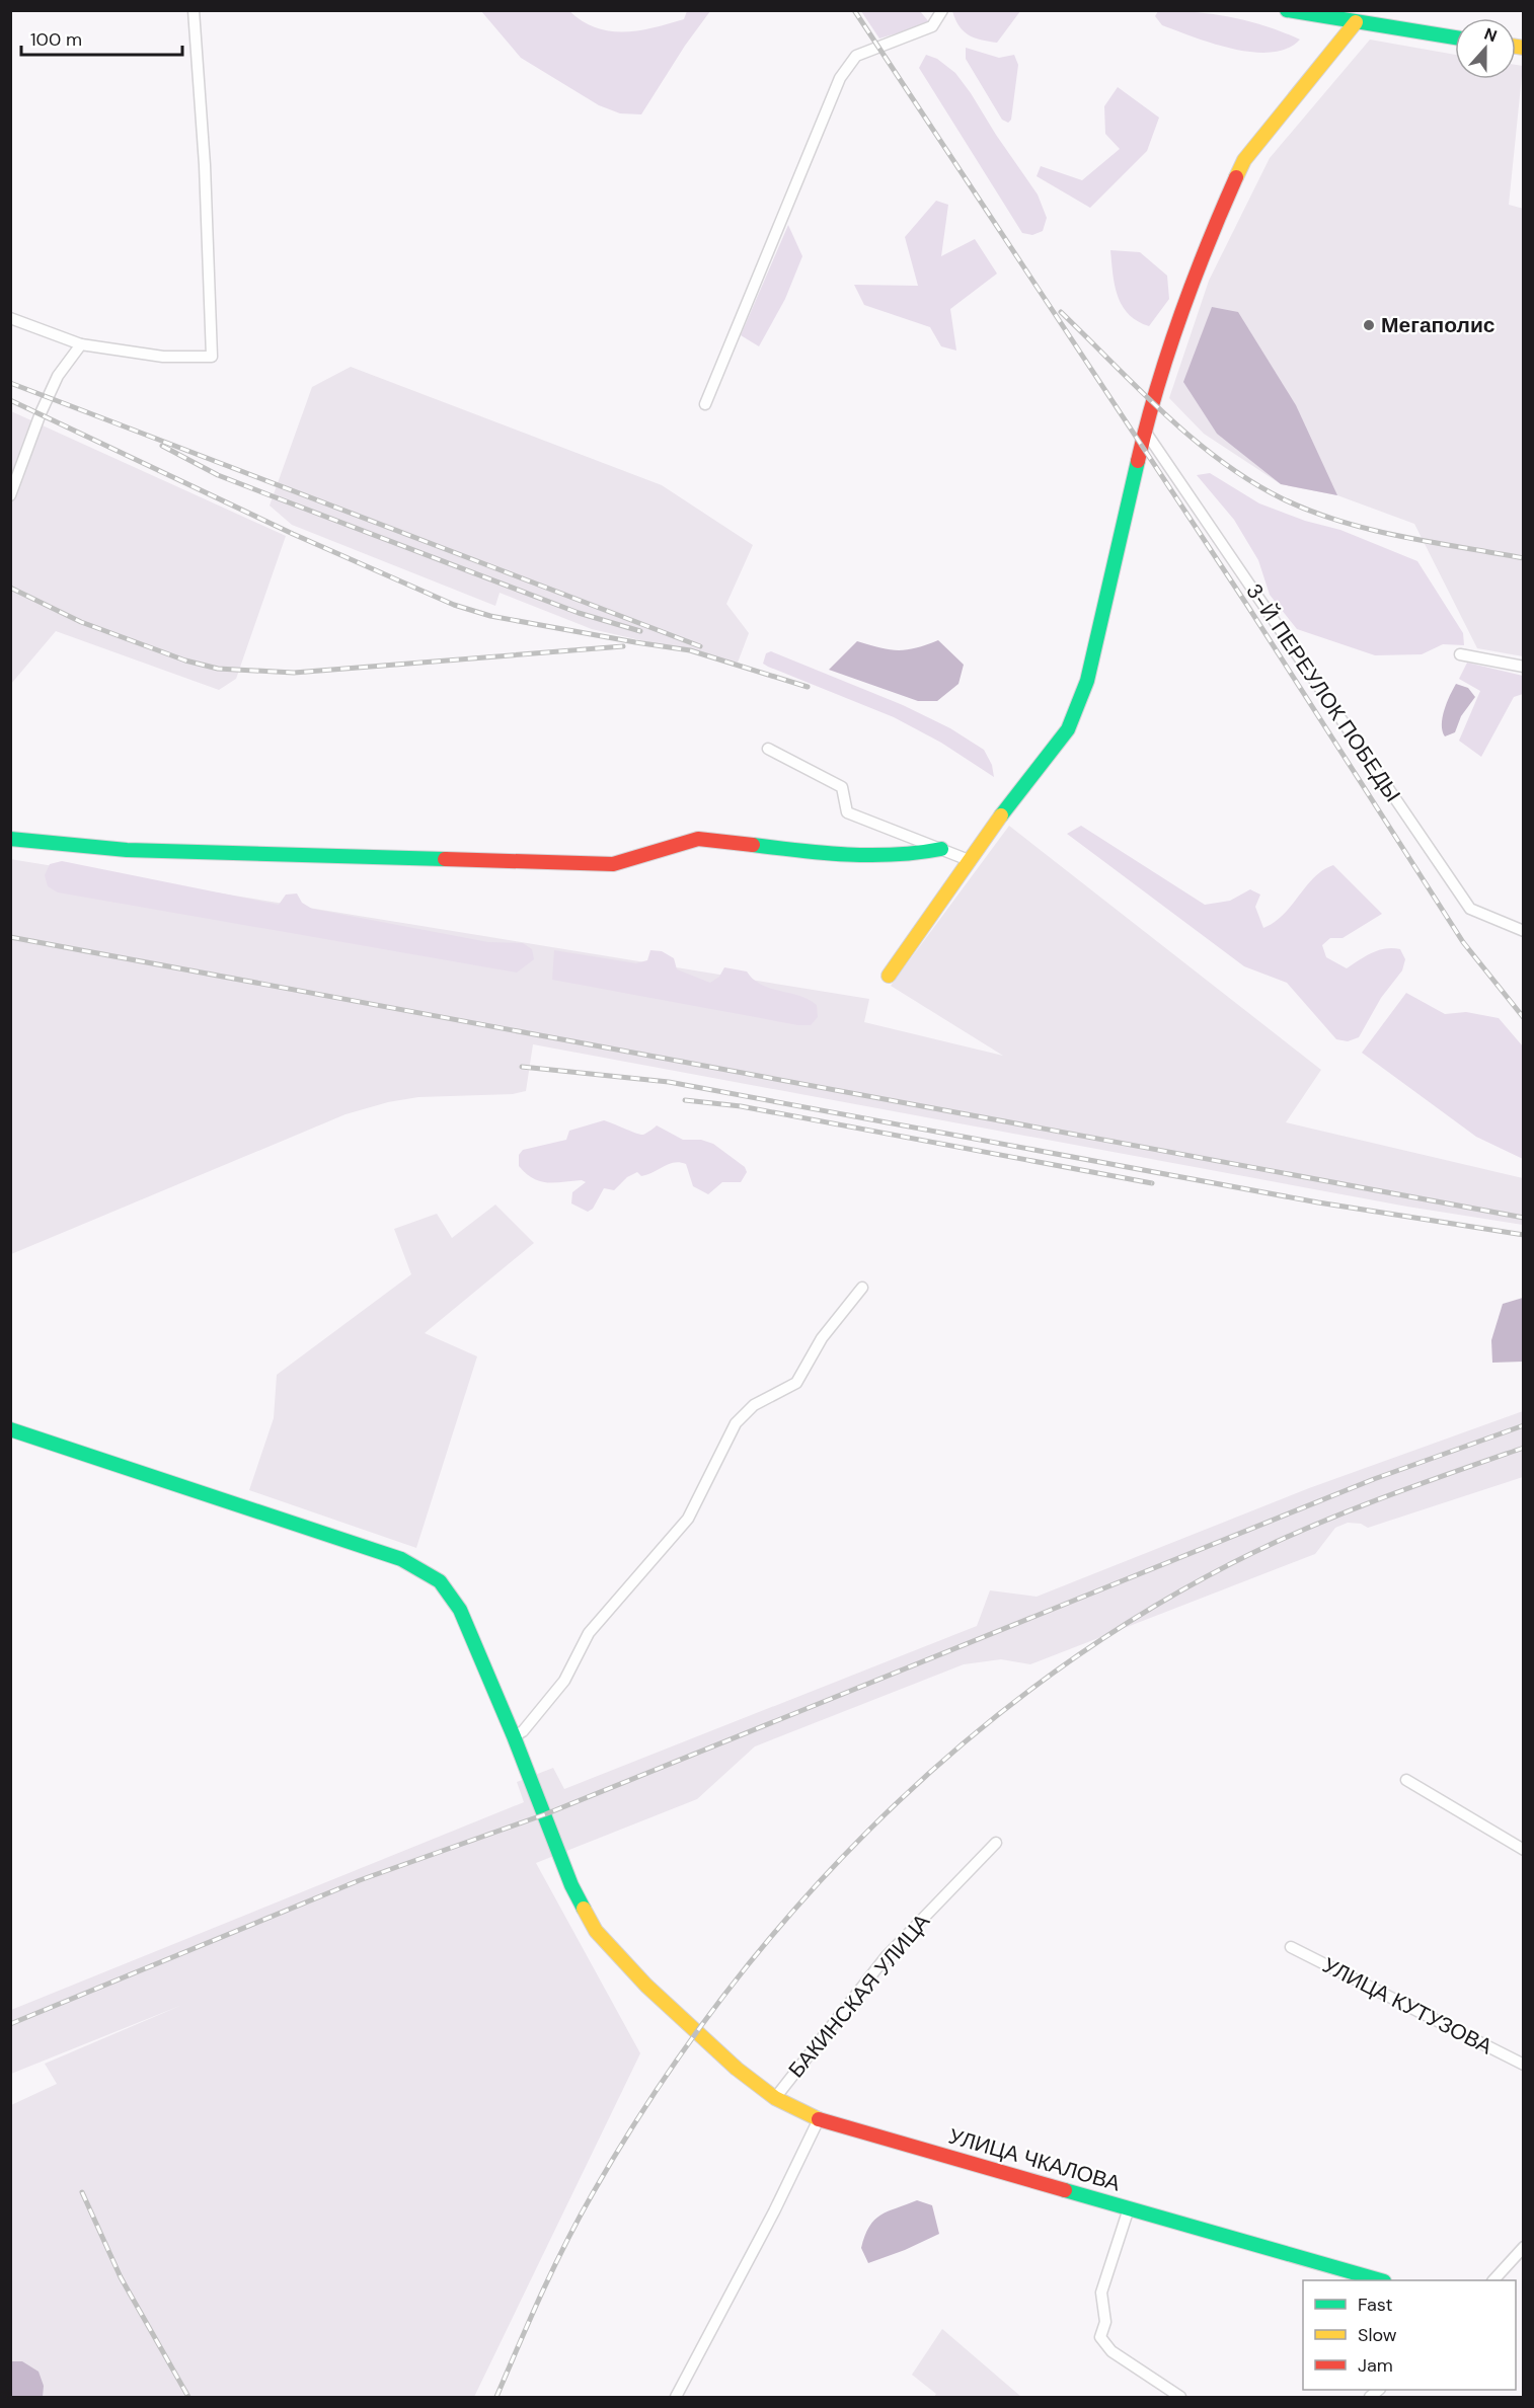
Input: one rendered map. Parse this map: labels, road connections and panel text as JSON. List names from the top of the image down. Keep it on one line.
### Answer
{"streets":{"main road":["УЛИЦА ЧКАЛОВА"],"street":["3-Й ПЕРЕУЛОК ПОБЕДЫ","БАКИНСКАЯ УЛИЦА","УЛИЦА КУТУЗОВА"]},"crossings":[["БАКИНСКАЯ УЛИЦА","УЛИЦА ЧКАЛОВА"]],"places":["Мегаполис"],"legend":["Fast","Slow","Jam"],"scale_bar":"100 m","north":"top"}
